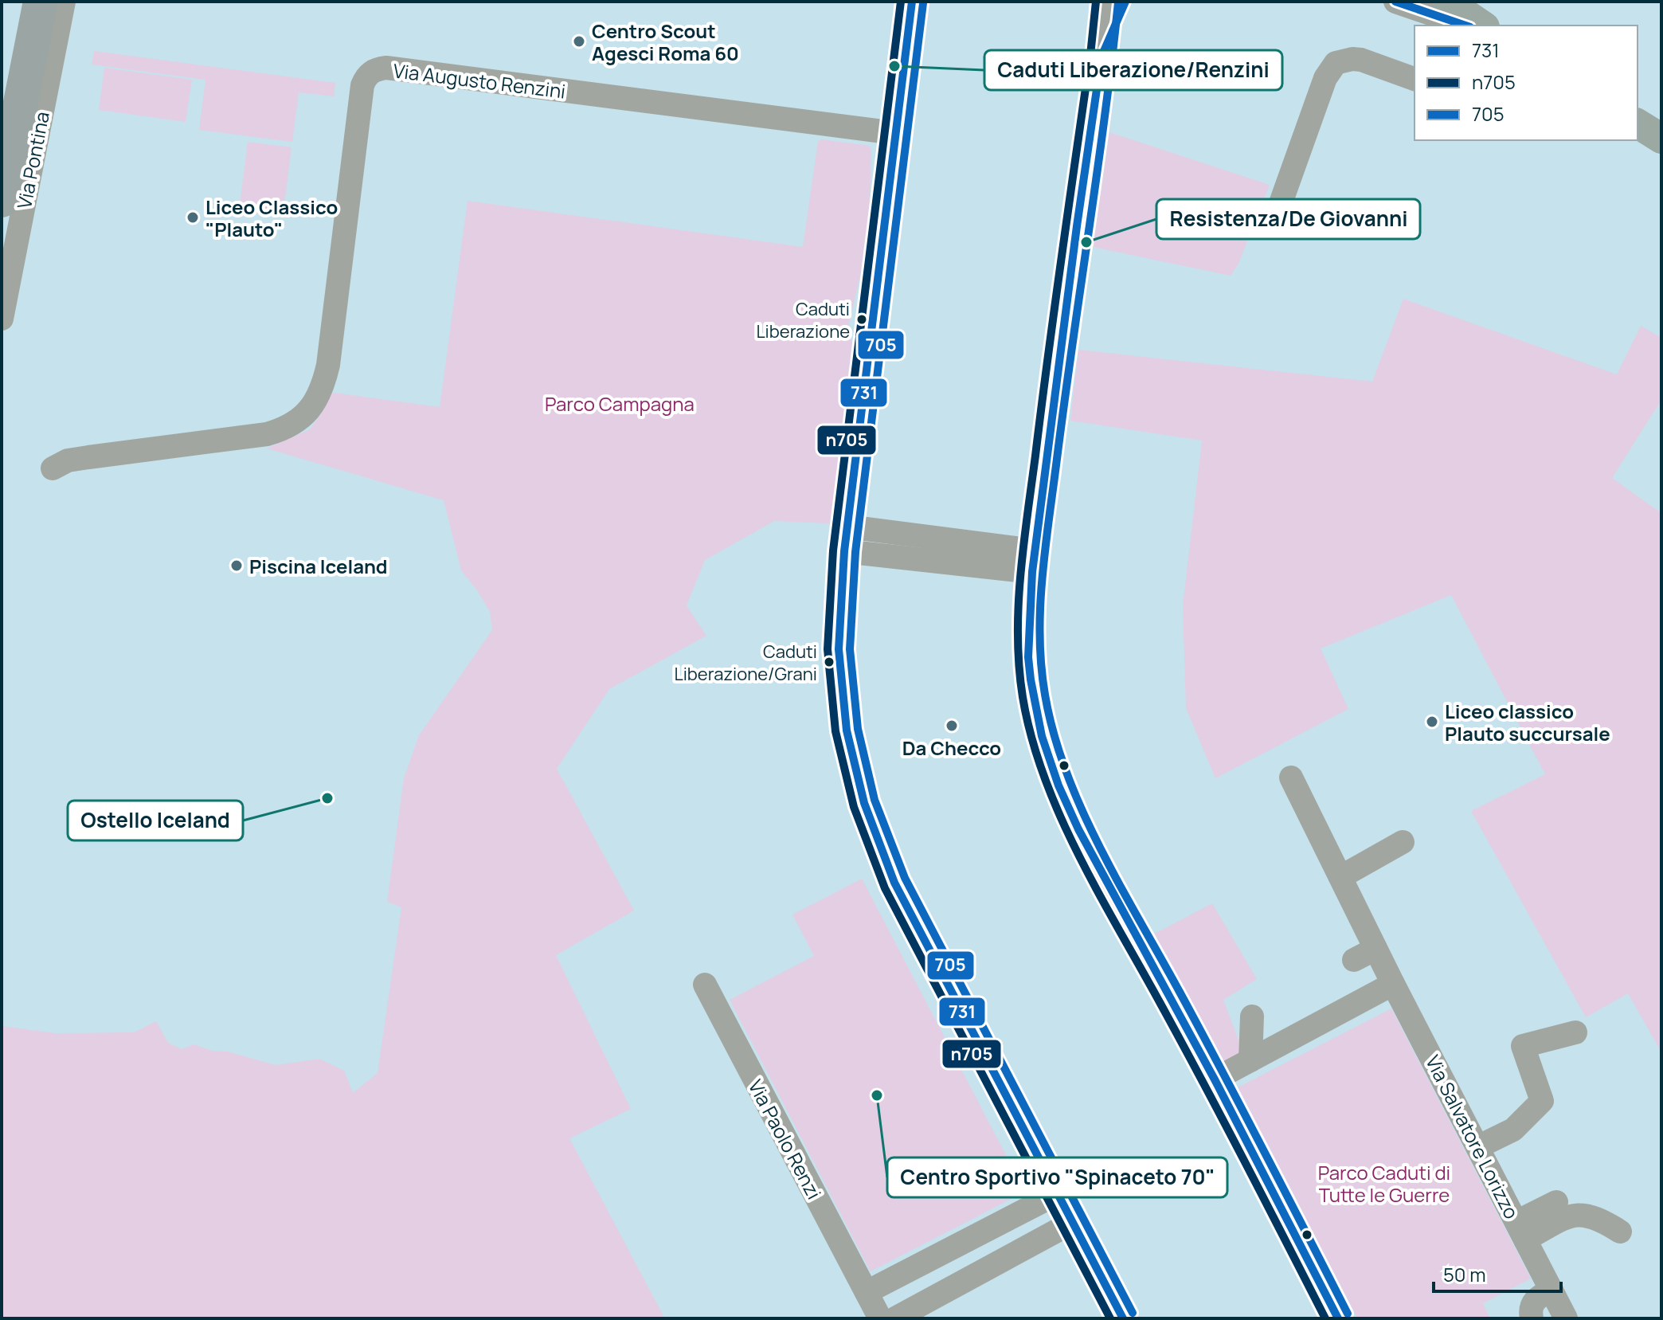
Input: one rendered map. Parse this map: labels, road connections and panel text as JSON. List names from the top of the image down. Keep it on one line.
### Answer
{"streets":{"highway":["Via Pontina"],"street":["Via Augusto Renzini","Via Salvatore Lorizzo","Via Paolo Renzi"]},"parks":["Parco Campagna","Parco Caduti di Tutte le Guerre"],"places":["Centro Scout Agesci Roma 60","Caduti Liberazione/Renzini","Liceo Classico \"Plauto\"","Resistenza/De Giovanni","Caduti Liberazione","Piscina Iceland","Caduti Liberazione/Grani","Liceo classico Plauto succursale","Da Checco","Ostello Iceland","Centro Sportivo \"Spinaceto 70\""],"lines":["transit line 731","transit line n705","transit line 705"],"legend":["731","n705","705"],"scale_bar":"50 m"}
